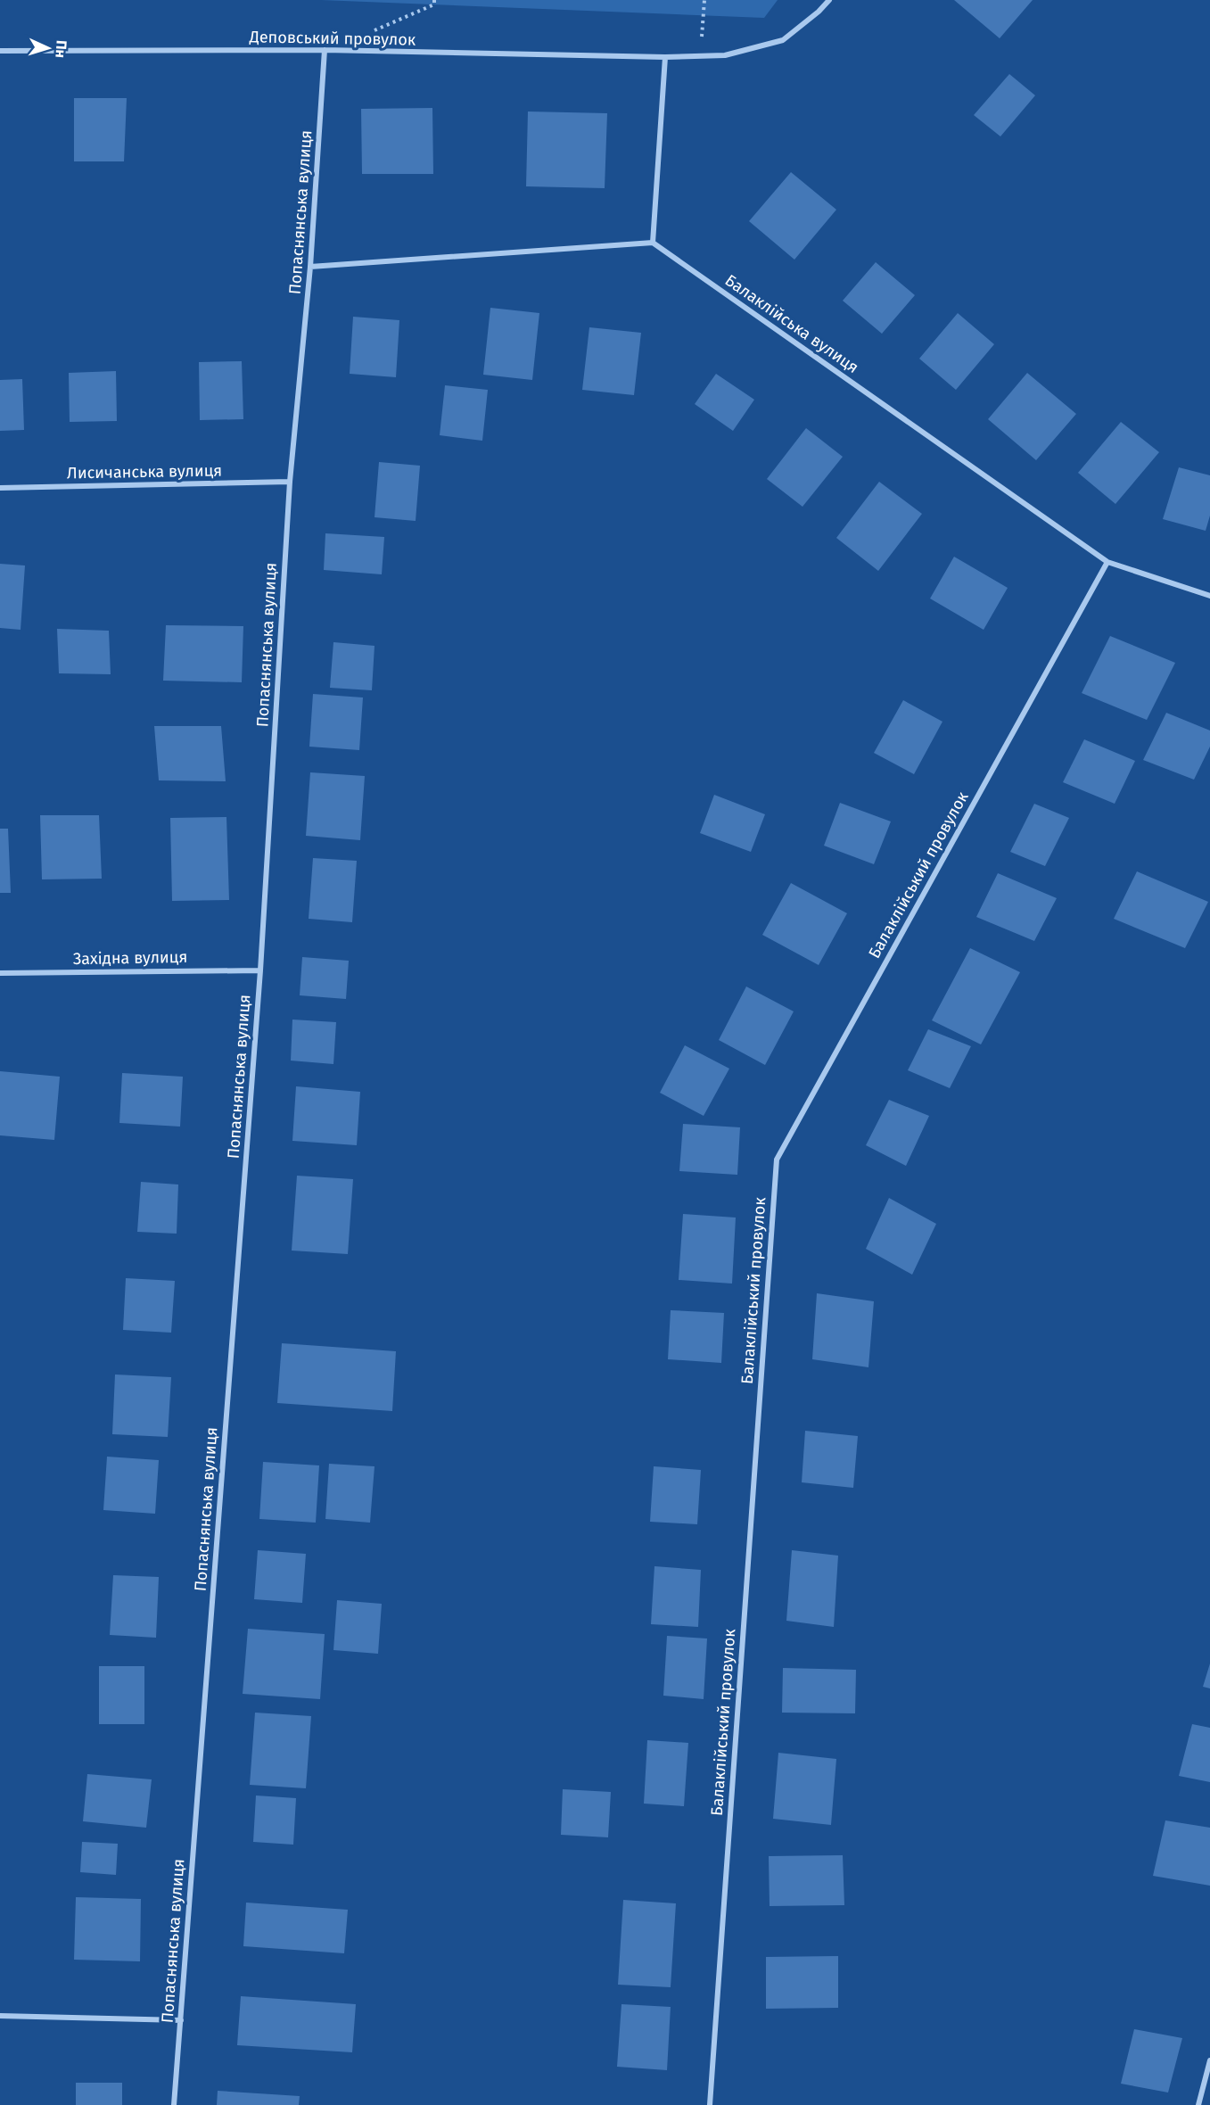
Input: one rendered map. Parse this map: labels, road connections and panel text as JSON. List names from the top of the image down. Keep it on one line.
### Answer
{"streets":{"street":["Деповський провулок","Попаснянська вулиця","Балаклійська вулиця","Лисичанська вулиця","Балаклійський провулок","Західна вулиця"]},"crossings":[["Деповський провулок","Попаснянська вулиця"],["Попаснянська вулиця","Лисичанська вулиця"],["Попаснянська вулиця","Західна вулиця"],["Балаклійська вулиця","Балаклійський провулок"]],"north":"right"}
